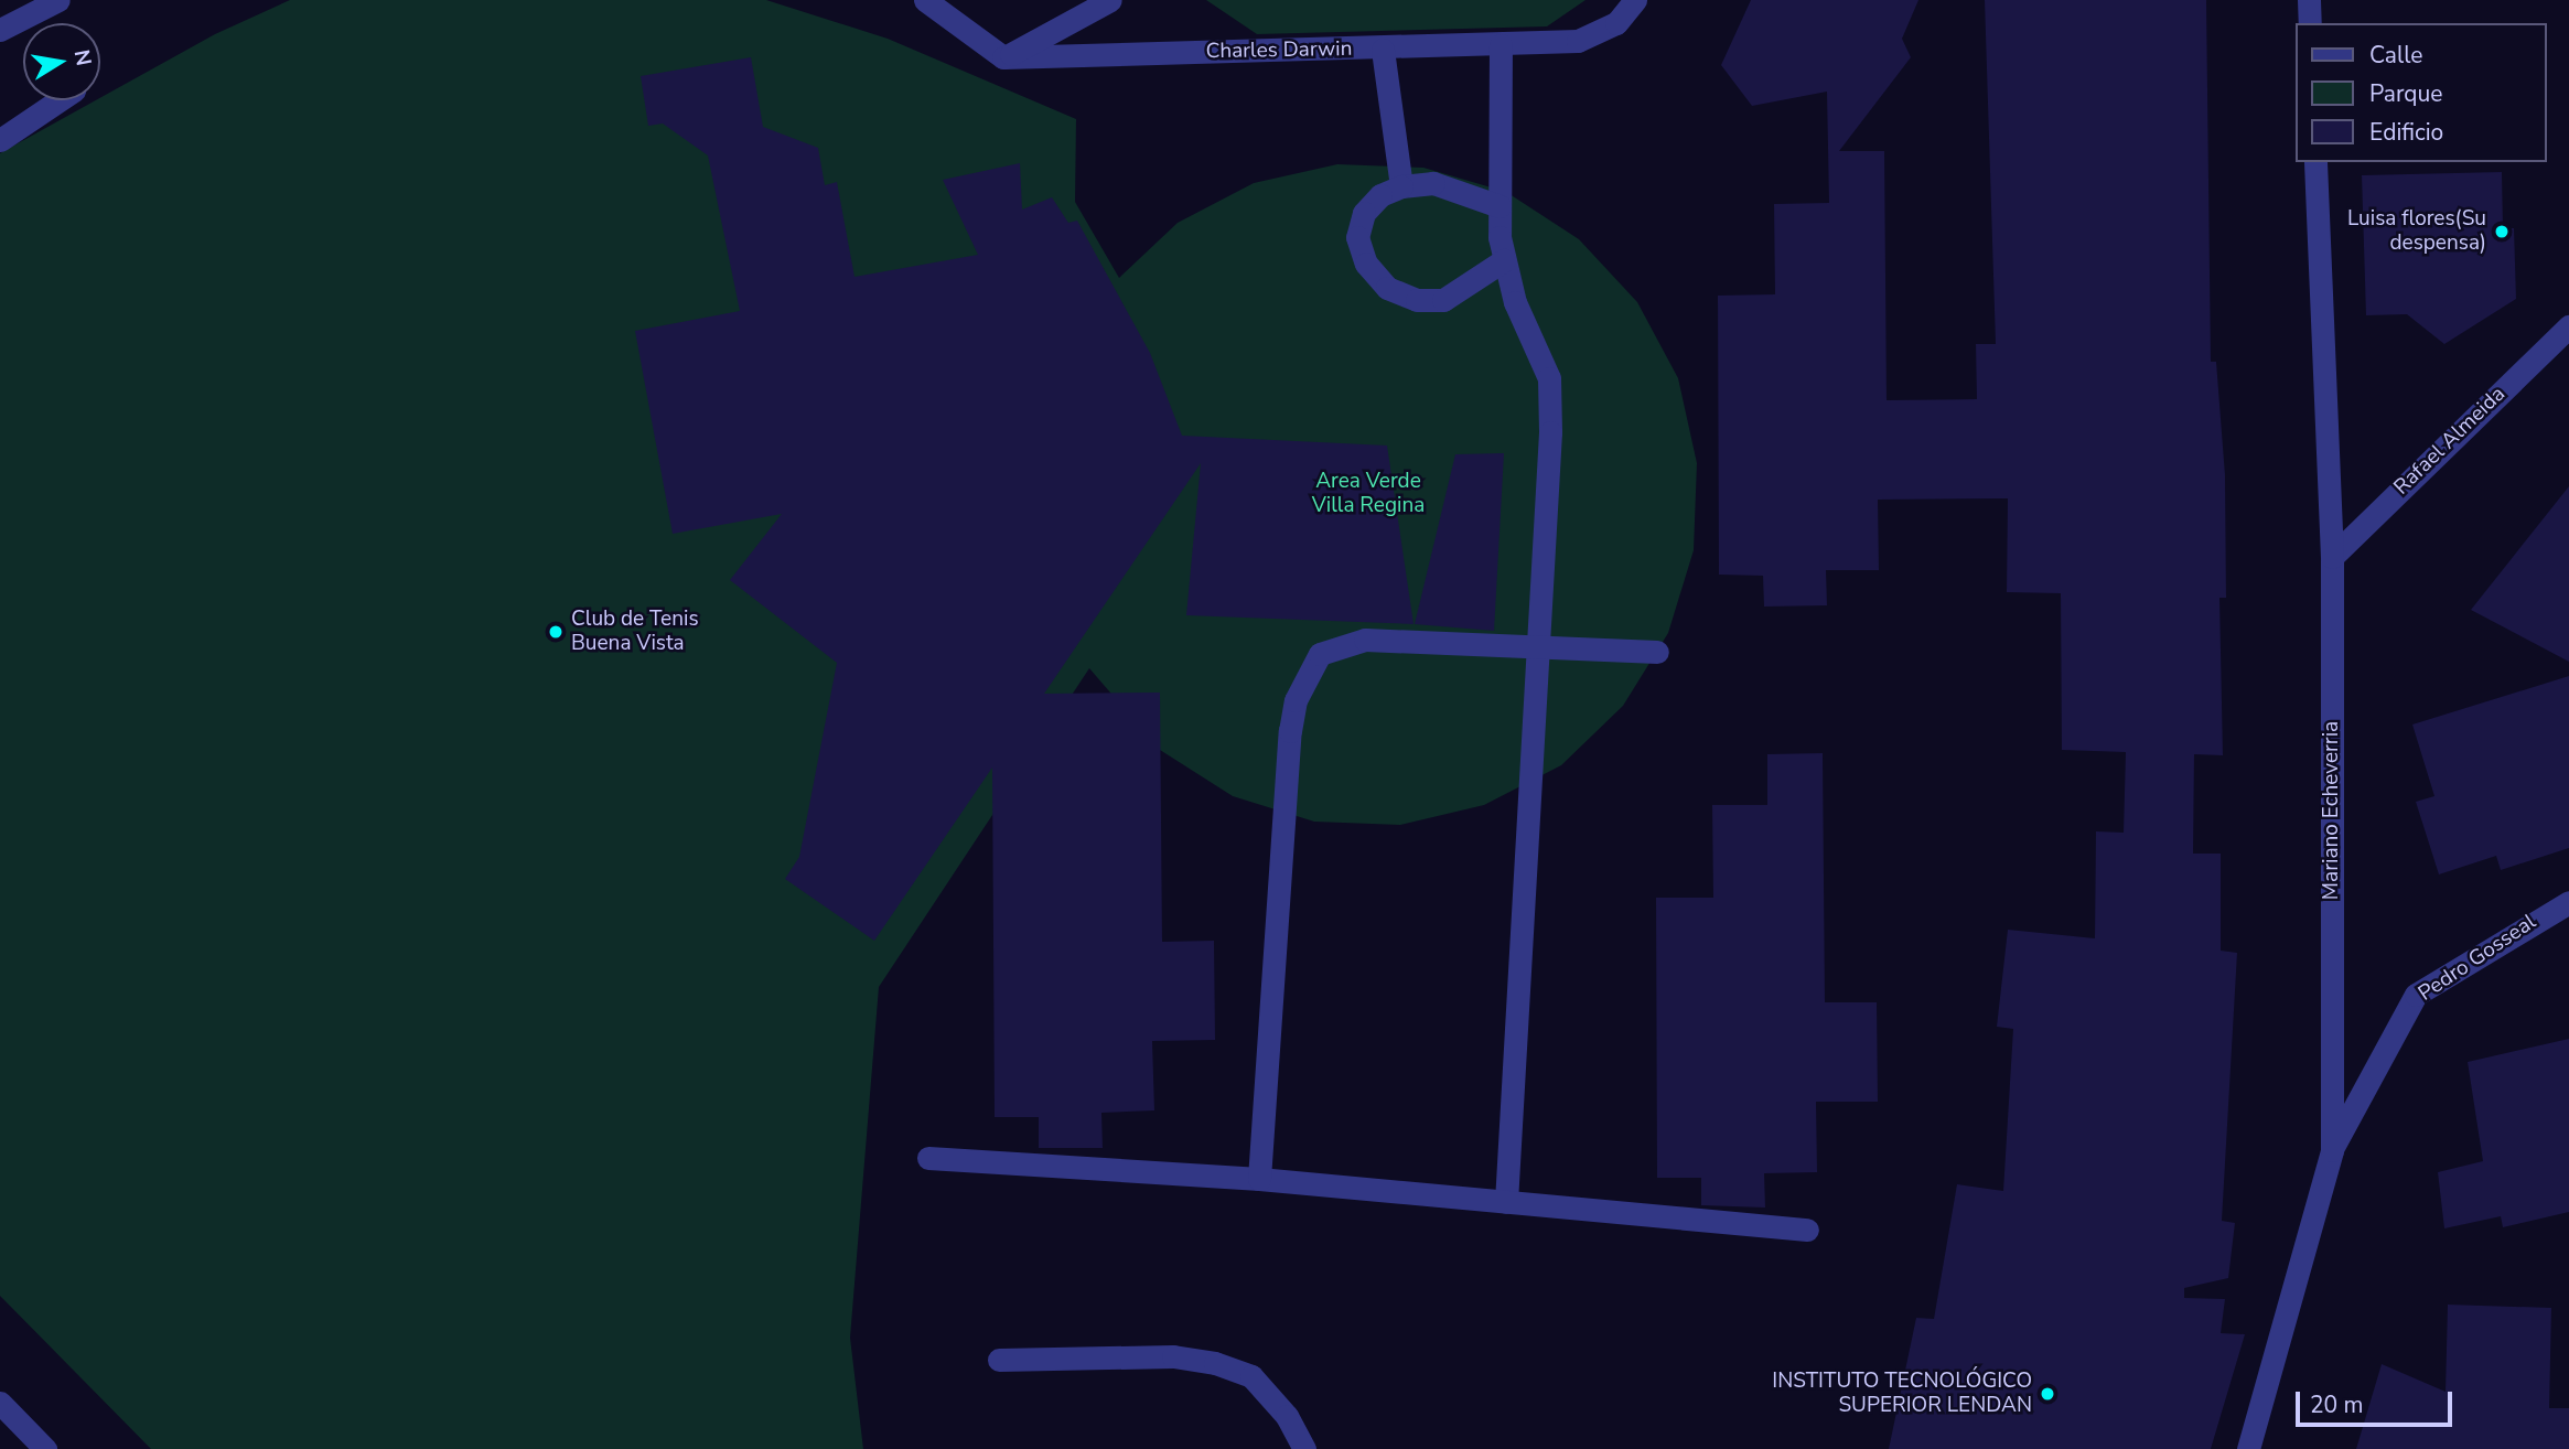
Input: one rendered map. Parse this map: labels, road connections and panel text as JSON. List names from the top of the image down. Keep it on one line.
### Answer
{"streets":{"street":["Charles Darwin","Rafael Almeida","Mariano Echeverria","Pedro Gosseal"]},"crossings":[["Rafael Almeida","Mariano Echeverria"],["Mariano Echeverria","Pedro Gosseal"]],"parks":["Area Verde Villa Regina"],"places":["Luisa flores(Su despensa)","Club de Tenis Buena Vista","INSTITUTO TECNOLÓGICO SUPERIOR LENDAN"],"legend":["Calle","Parque","Edificio"],"scale_bar":"20 m","north":"right"}
